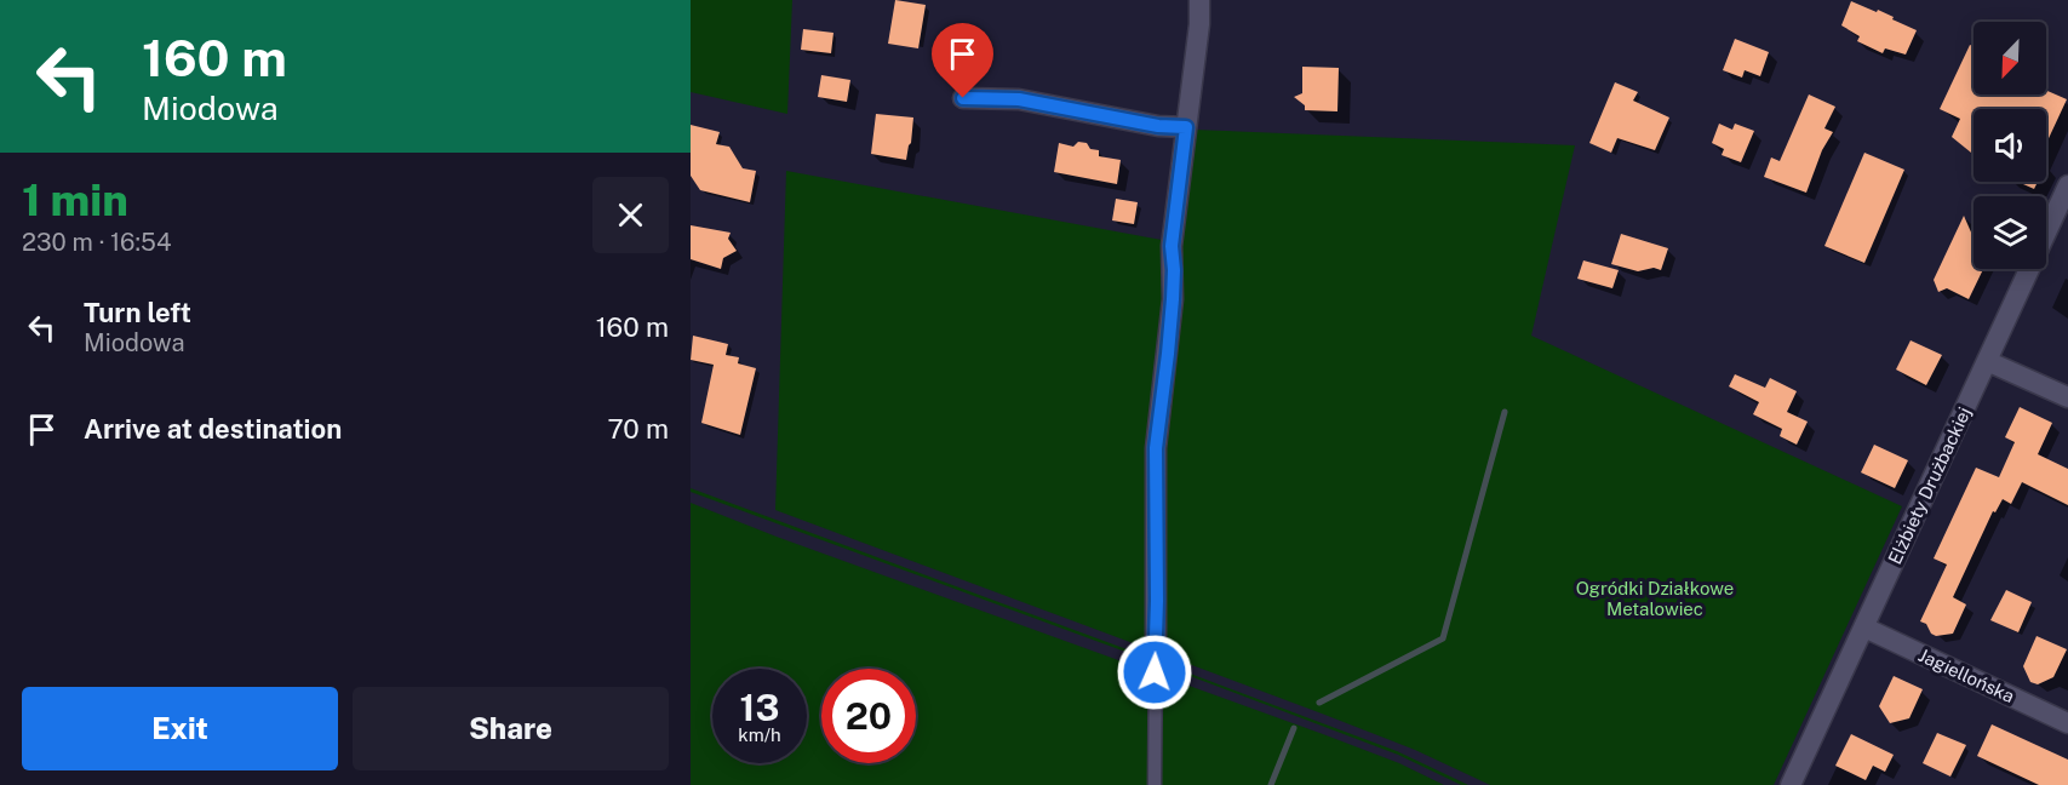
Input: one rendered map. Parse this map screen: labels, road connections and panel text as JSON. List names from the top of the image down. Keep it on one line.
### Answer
{"streets":{"street":["Elżbiety Drużbackiej","Jagiellońska"]},"crossings":[["Elżbiety Drużbackiej","Jagiellońska"]],"parks":["Ogródki Działkowe Metalowiec"],"north":"bottom left","page":{"turn":["160 m","Miodowa"],"heading":["1 min","230 m · 16:54"],"list":[{"name":"Turn left","note":"Miodowa","value":"160 m"},{"name":"Arrive at destination","value":"70 m"}],"speed":"13 km/h","limit":"20","buttons":["Exit","Share"]}}
